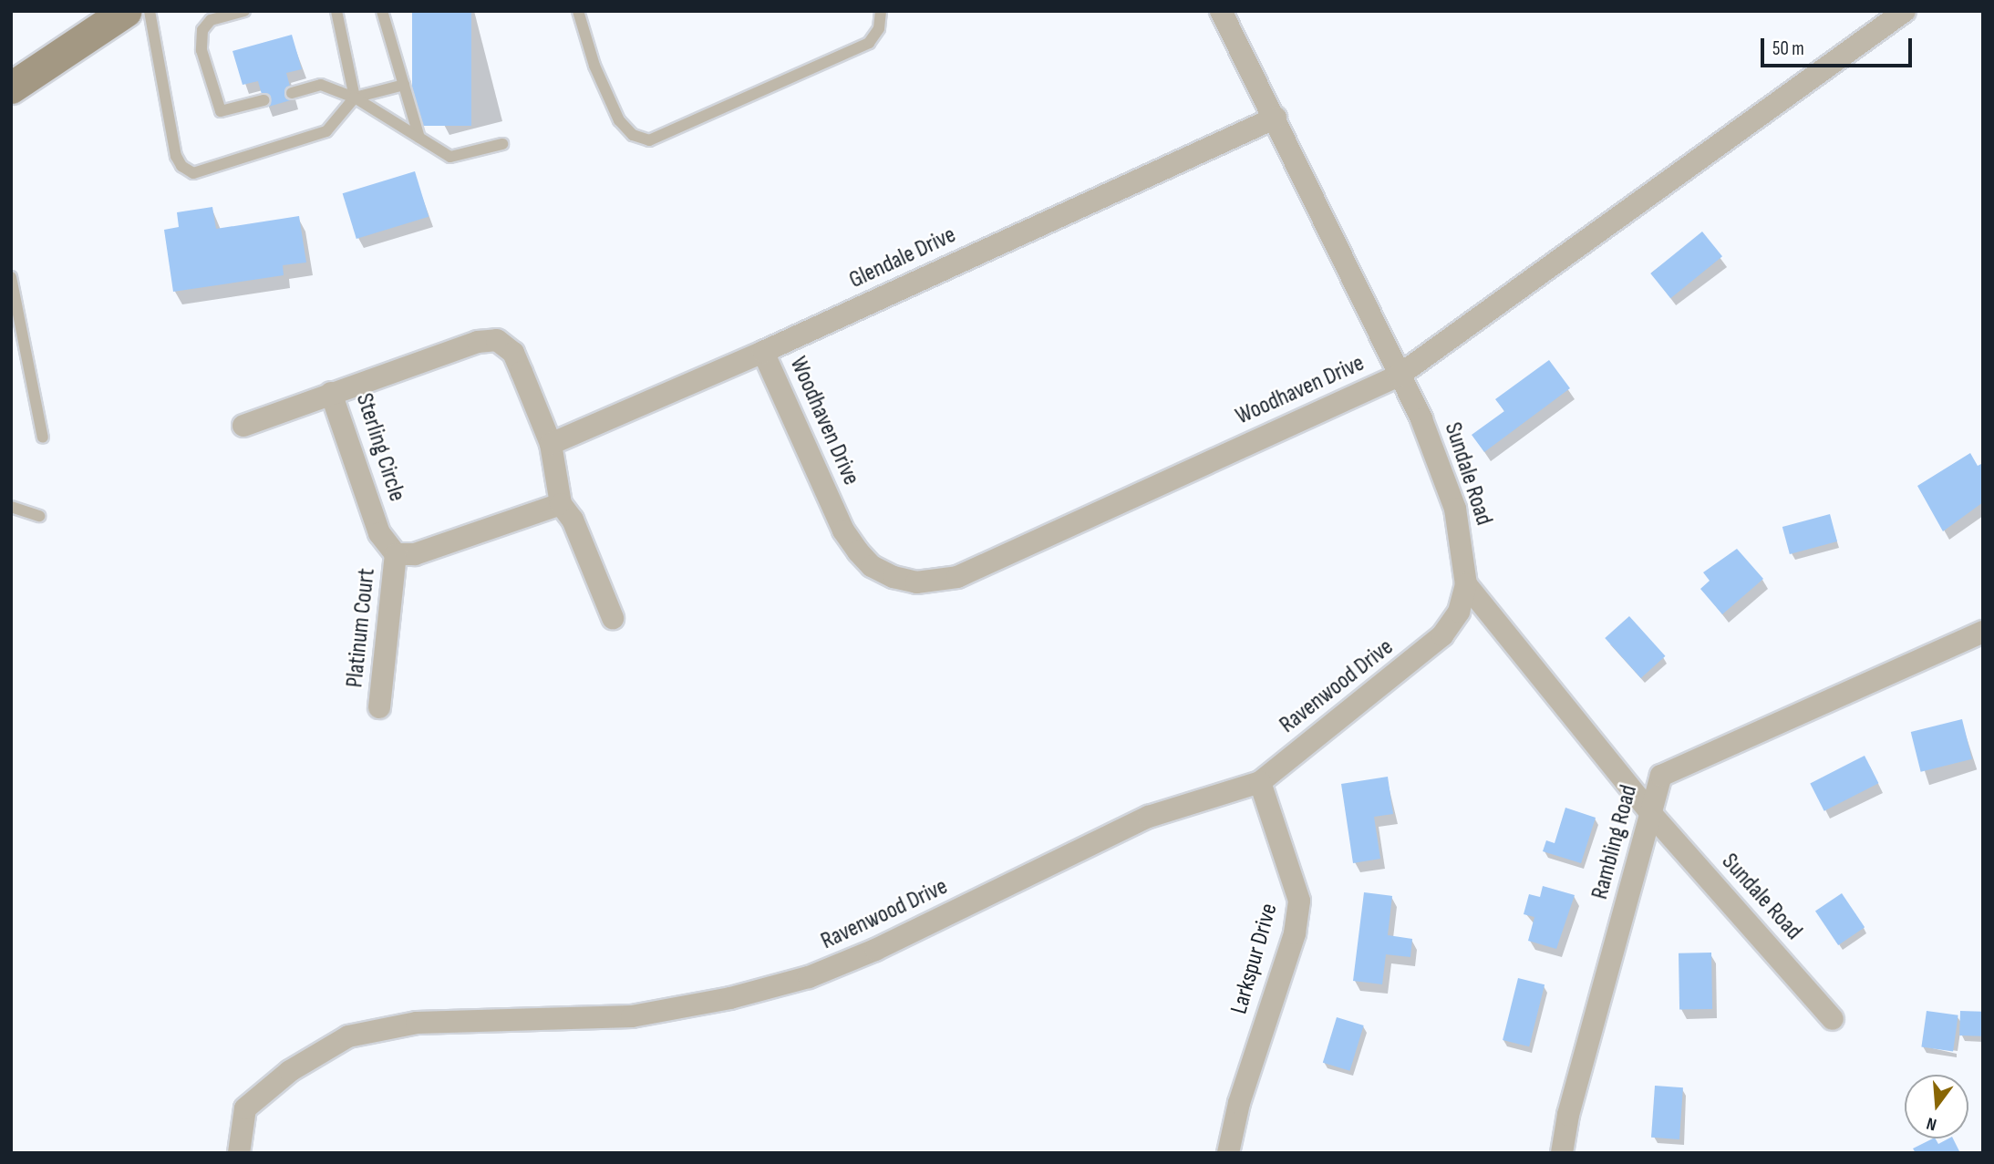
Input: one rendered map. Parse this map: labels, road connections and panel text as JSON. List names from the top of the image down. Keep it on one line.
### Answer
{"streets":{"street":["Glendale Drive","Woodhaven Drive","Sterling Circle","Sundale Road","Platinum Court","Ravenwood Drive","Rambling Road","Larkspur Drive"]},"crossings":[["Glendale Drive","Woodhaven Drive"],["Glendale Drive","Sterling Circle"],["Glendale Drive","Sundale Road"],["Woodhaven Drive","Sundale Road"],["Sterling Circle","Platinum Court"],["Sundale Road","Ravenwood Drive"],["Sundale Road","Rambling Road"],["Ravenwood Drive","Larkspur Drive"]],"scale_bar":"50 m","north":"bottom"}
